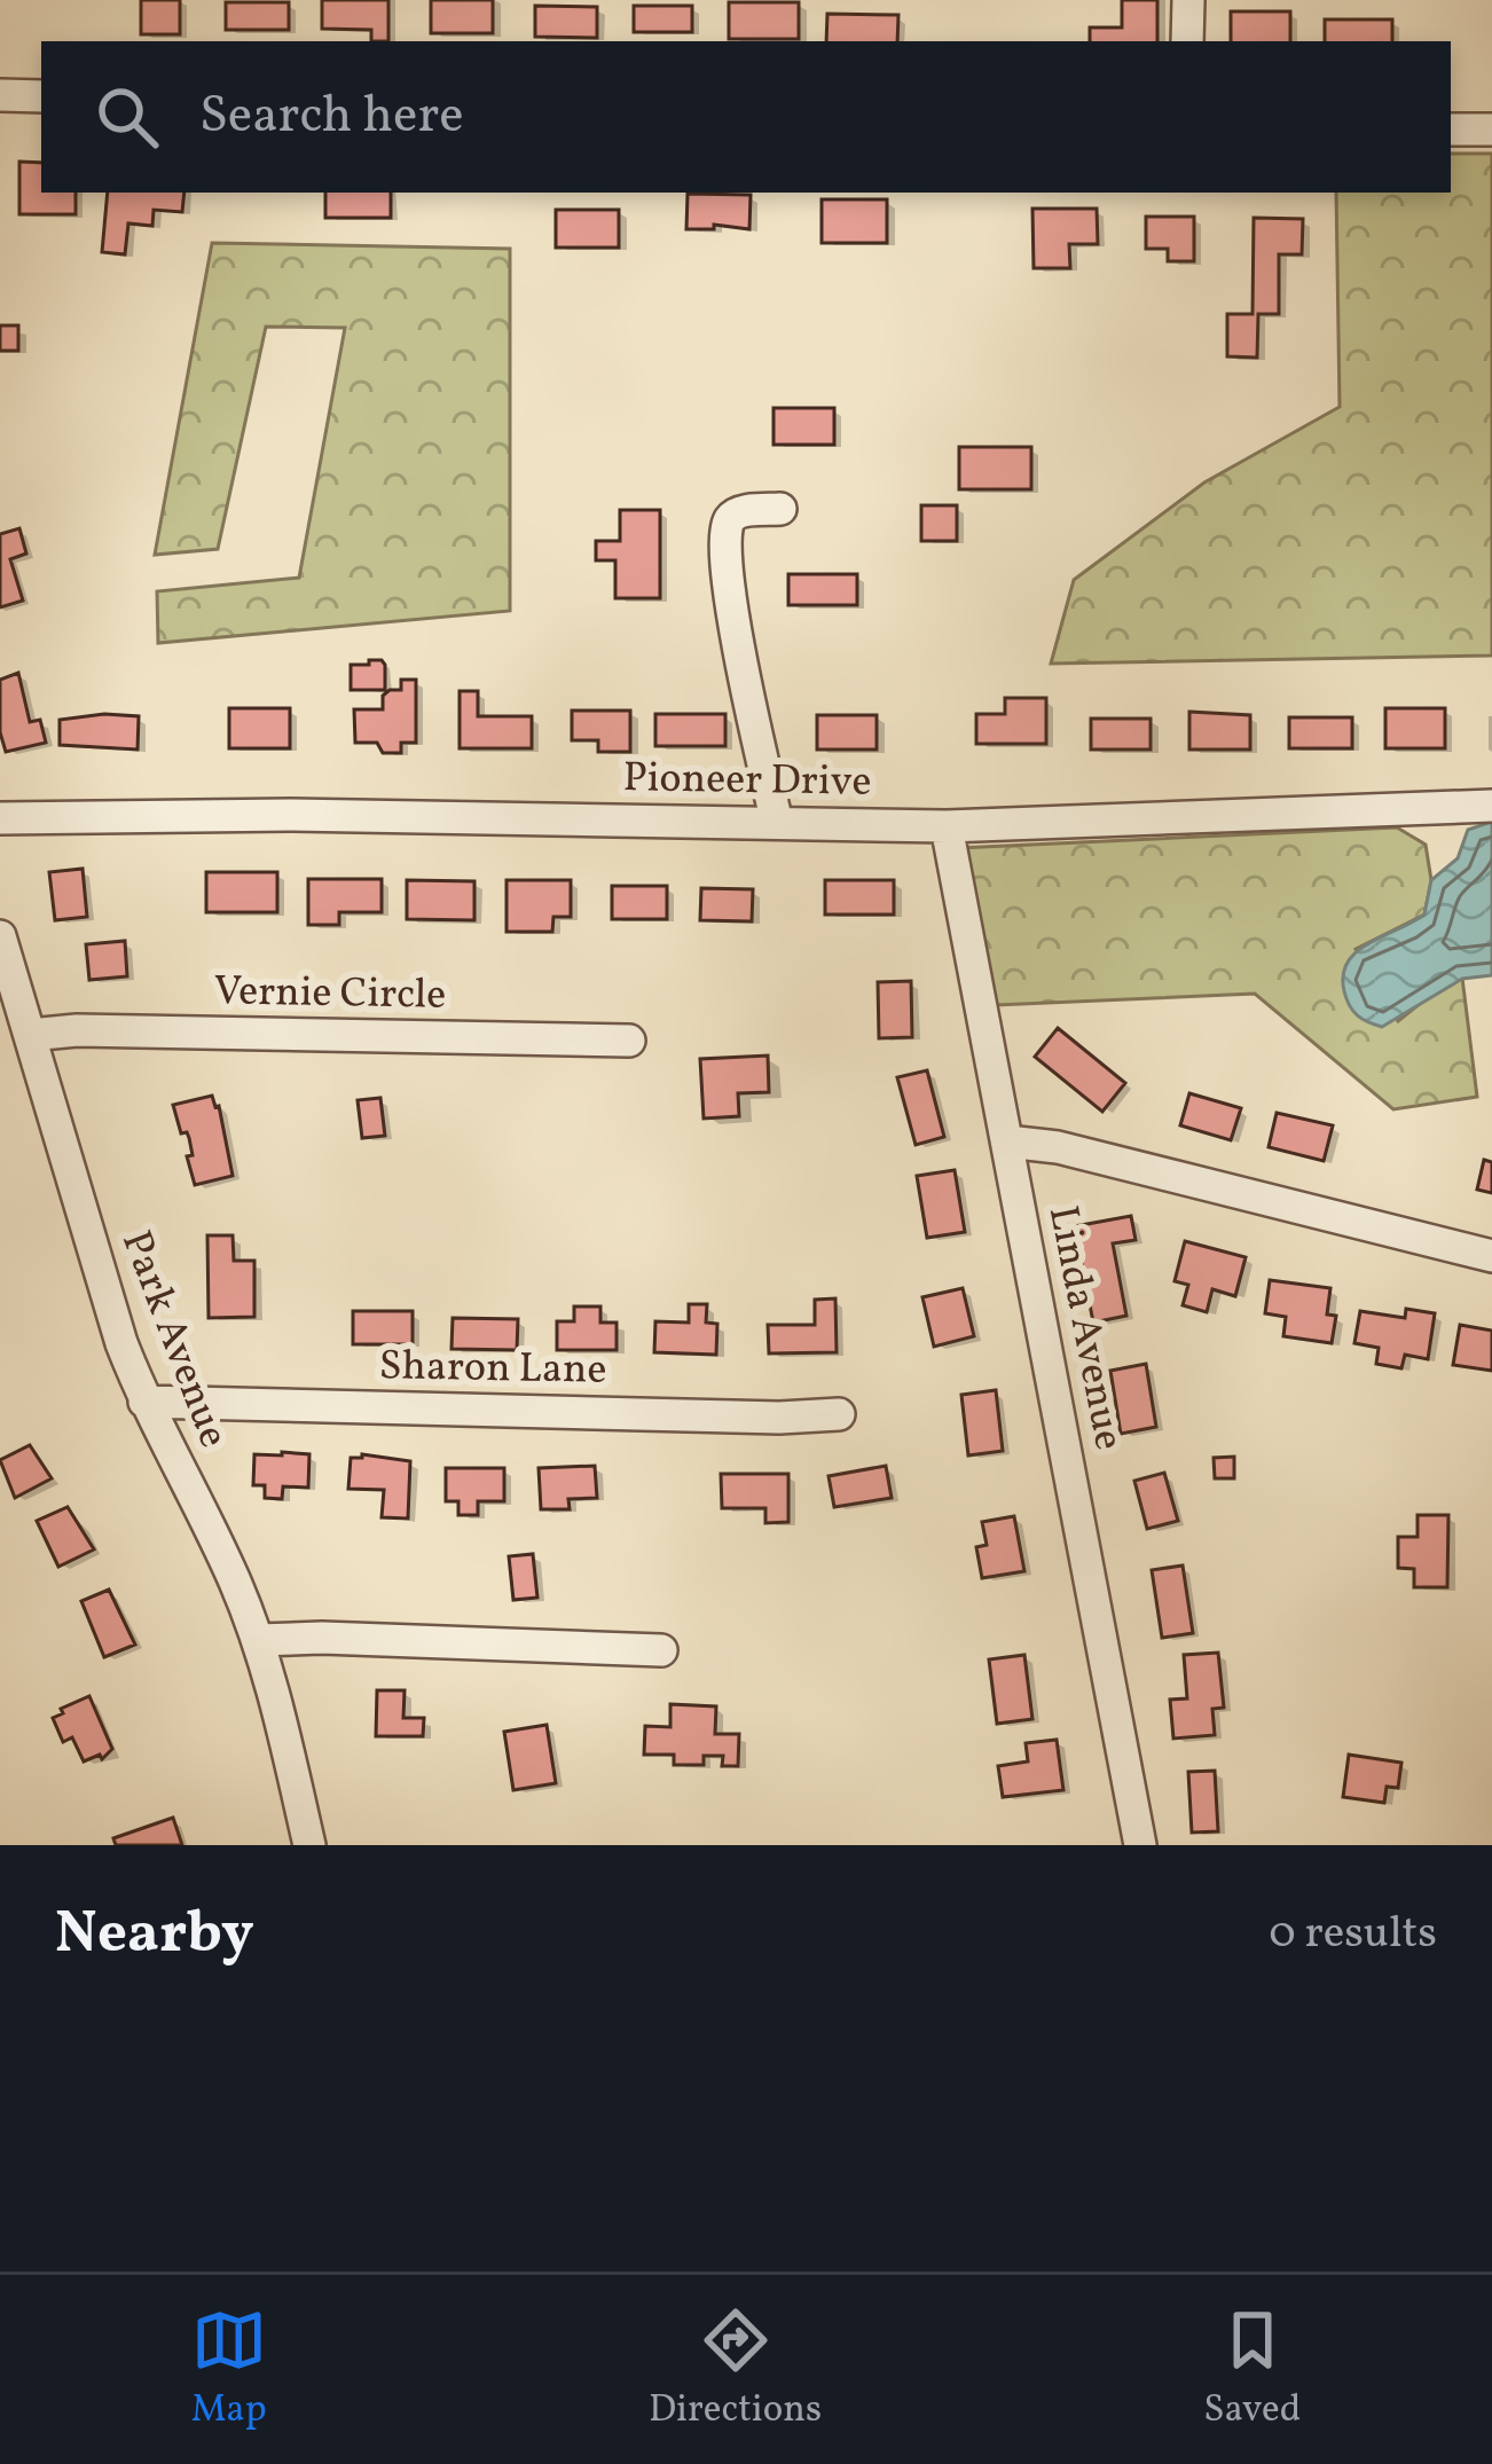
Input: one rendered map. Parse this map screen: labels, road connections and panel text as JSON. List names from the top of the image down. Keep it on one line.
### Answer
{"streets":{"street":["Pioneer Drive","Vernie Circle","Linda Avenue","Park Avenue","Sharon Lane"]},"crossings":[["Pioneer Drive","Linda Avenue"],["Vernie Circle","Park Avenue"],["Park Avenue","Sharon Lane"]],"page":{"search":"Search here","heading":["Nearby","0 results"],"nav":["Map","Directions","Saved"]}}
